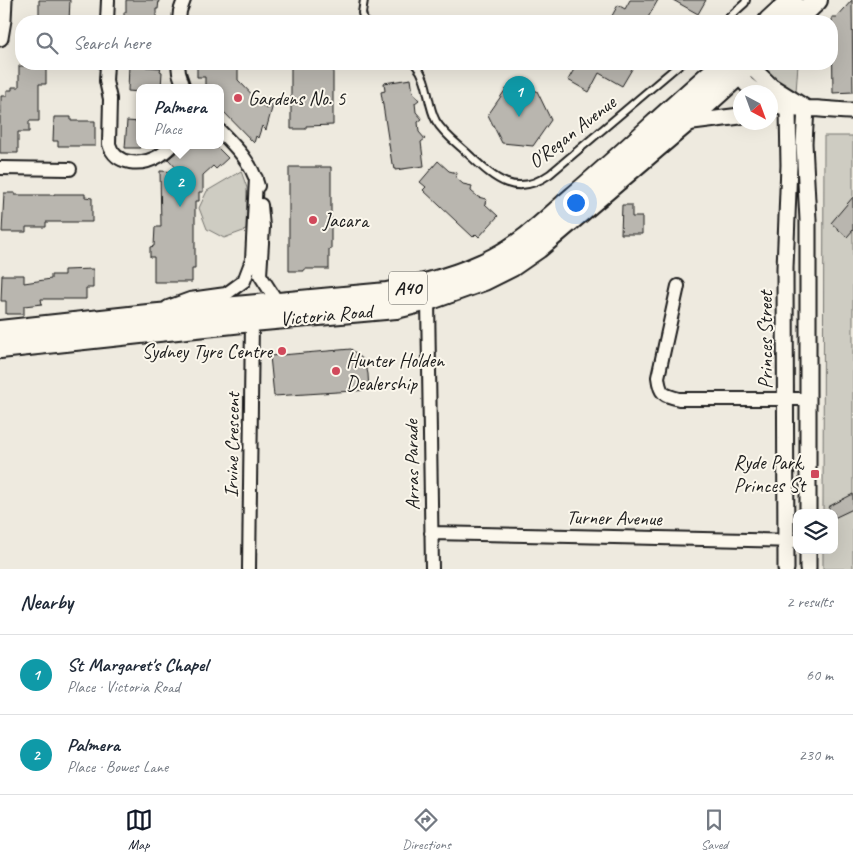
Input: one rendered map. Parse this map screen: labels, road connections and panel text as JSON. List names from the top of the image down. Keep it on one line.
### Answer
{"streets":{"highway":["A40","Victoria Road"],"street":["Princes Street","Irvine Crescent","Arras Parade","Turner Avenue"],"lane":["O'Regan Avenue"]},"crossings":[["Victoria Road","Irvine Crescent"],["Victoria Road","Arras Parade"],["Princes Street","Turner Avenue"],["Arras Parade","Turner Avenue"]],"places":{"other":["Gardens No. 5","Jacara","Sydney Tyre Centre","Hunter Holden Dealership"],"transit":["Ryde Park, Princes St"]},"north":"bottom right","page":{"search":"Search here","pins":["1","2"],"popup":["Palmera","Place"],"heading":["Nearby","2 results"],"list":[{"mark":"1","name":"St Margaret's Chapel","note":"Place · Victoria Road","value":"60 m"},{"mark":"2","name":"Palmera","note":"Place · Bowes Lane","value":"230 m"}],"nav":["Map","Directions","Saved"]}}
